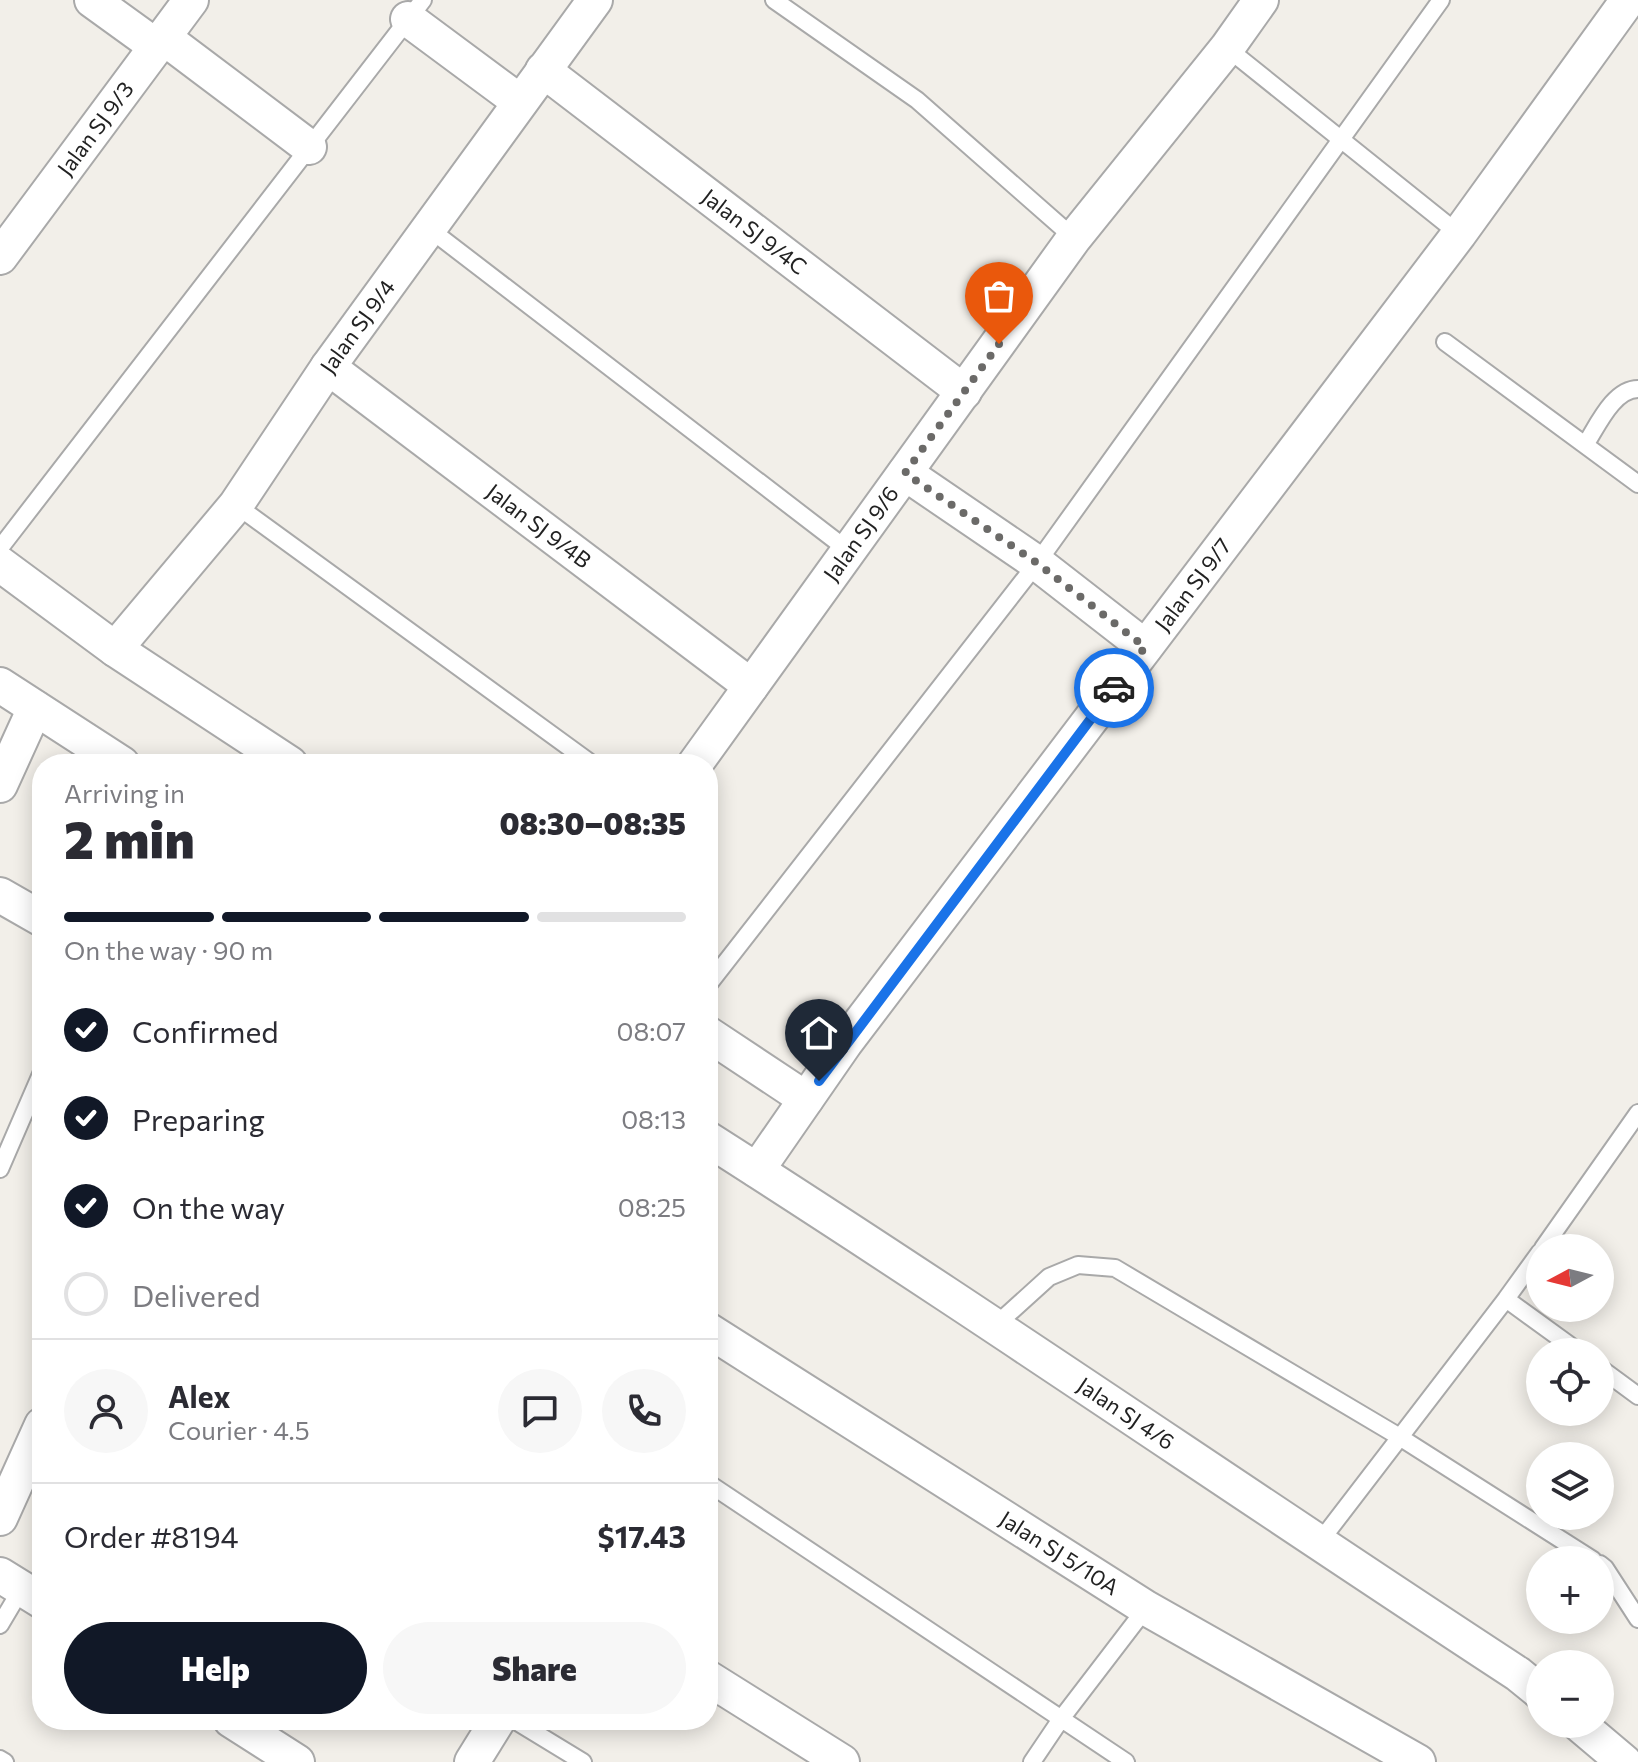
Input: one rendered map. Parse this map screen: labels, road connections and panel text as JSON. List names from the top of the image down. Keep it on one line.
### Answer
{"streets":{"street":["Jalan SJ 9/3","Jalan SJ 9/4C","Jalan SJ 9/4","Jalan SJ 9/4B","Jalan SJ 9/6","Jalan SJ 9/7","Jalan SJ 4/6","Jalan SJ 5/10A"]},"crossings":[["Jalan SJ 9/4C","Jalan SJ 9/4"],["Jalan SJ 9/4C","Jalan SJ 9/6"],["Jalan SJ 9/4","Jalan SJ 9/4B"],["Jalan SJ 9/4B","Jalan SJ 9/6"],["Jalan SJ 9/7","Jalan SJ 4/6"]],"north":"left","page":{"heading":["2 min","Arriving in","08:30–08:35"],"panel":["Alex","Courier · 4.5","Order #8194","$17.43"],"bar":"On the way · 90 m","list":[["Confirmed","08:07"],["Preparing","08:13"],["On the way","08:25"],"Delivered"],"map_buttons":["+","−"],"buttons":["Help","Share"]}}
